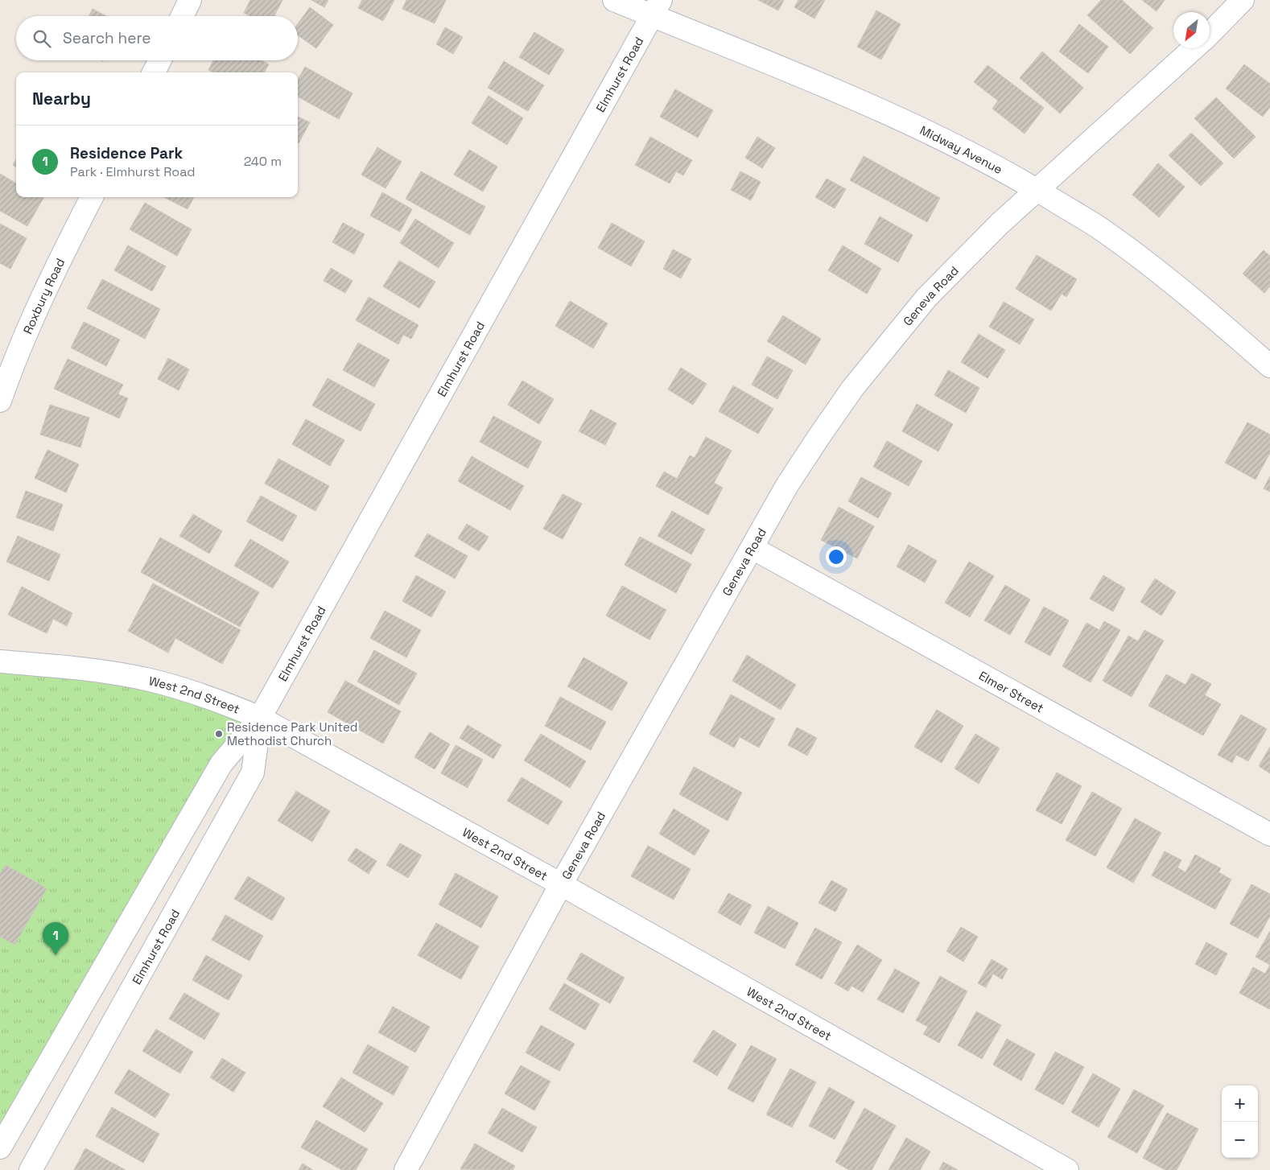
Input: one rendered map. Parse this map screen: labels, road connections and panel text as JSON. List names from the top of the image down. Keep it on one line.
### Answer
{"streets":{"street":["Elmhurst Road","Midway Avenue","Geneva Road","Roxbury Road","Elmer Street","West 2nd Street"]},"crossings":[["Elmhurst Road","Midway Avenue"],["Elmhurst Road","West 2nd Street"],["Midway Avenue","Geneva Road"],["Geneva Road","Elmer Street"],["Geneva Road","West 2nd Street"]],"places":["Residence Park United Methodist Church"],"north":"bottom left","page":{"search":"Search here","heading":"Nearby","list":[{"mark":"1","name":"Residence Park","note":"Park · Elmhurst Road","value":"240 m"}],"pins":"1","map_buttons":["+","−"]}}
